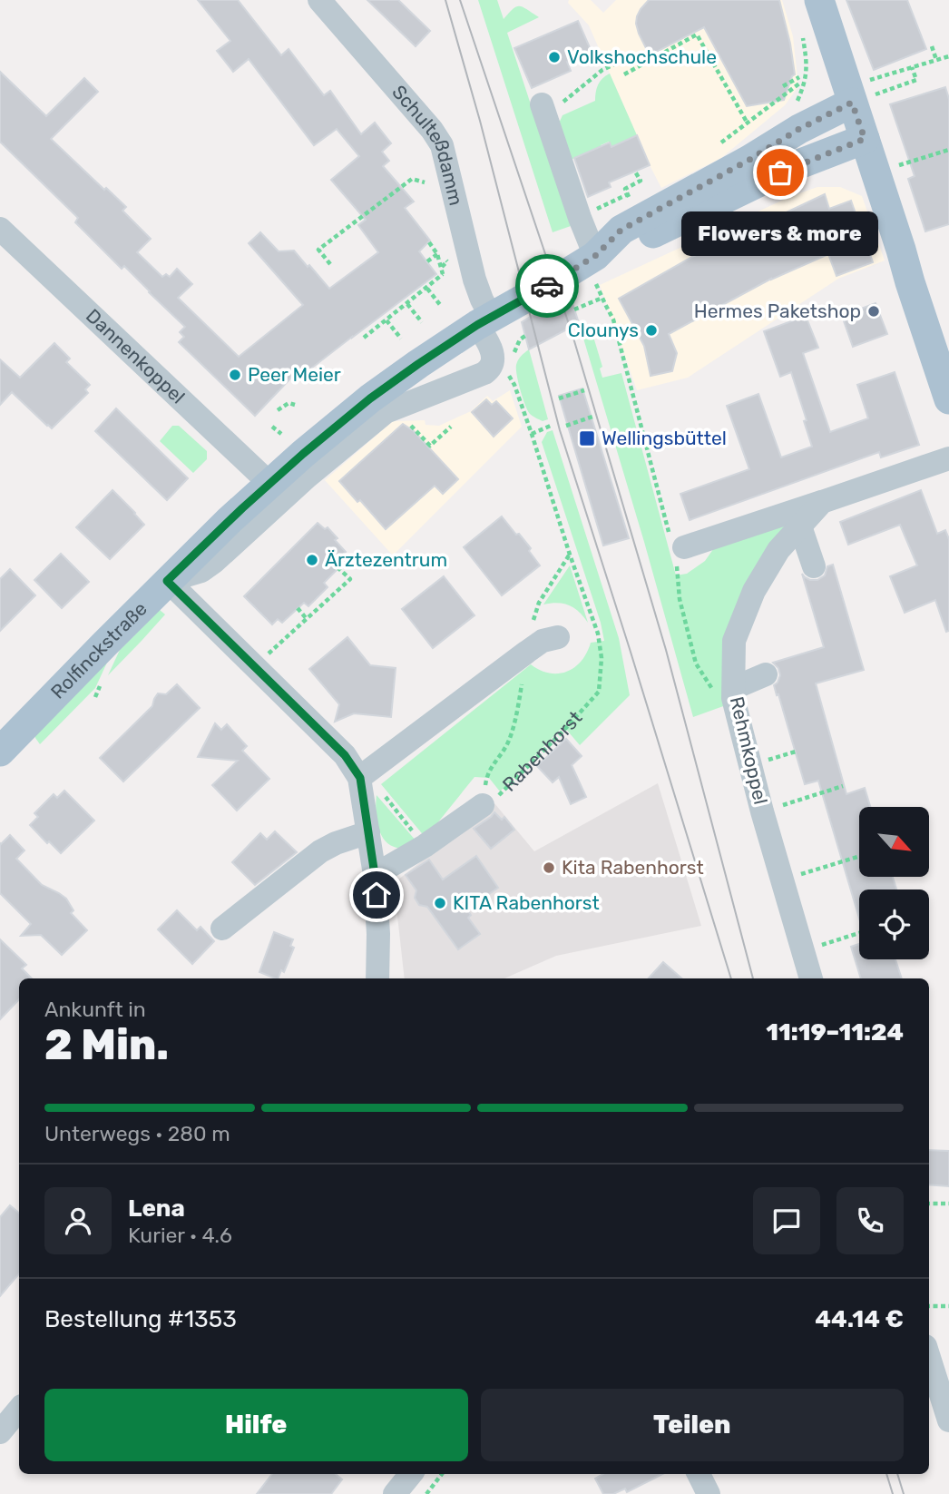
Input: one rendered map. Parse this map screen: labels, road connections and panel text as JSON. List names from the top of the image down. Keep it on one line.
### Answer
{"streets":{"main road":["Rolfinckstraße"],"street":["Schulteßdamm","Dannenkoppel","Rehmkoppel"],"path":["Rabenhorst"]},"crossings":[["Schulteßdamm","Rolfinckstraße"],["Dannenkoppel","Rolfinckstraße"]],"places":{"other":["Volkshochschule","Flowers & more","Hermes Paketshop","Clounys","Peer Meier","Ärztezentrum","Kita Rabenhorst","KITA Rabenhorst"],"transit":["Wellingsbüttel"]},"north":"bottom right","page":{"bubble":"Flowers & more","heading":["2 Min.","Ankunft in","11:19–11:24"],"panel":["Lena","Kurier · 4.6","Bestellung #1353","44.14 €"],"bar":"Unterwegs · 280 m","buttons":["Hilfe","Teilen"]}}
